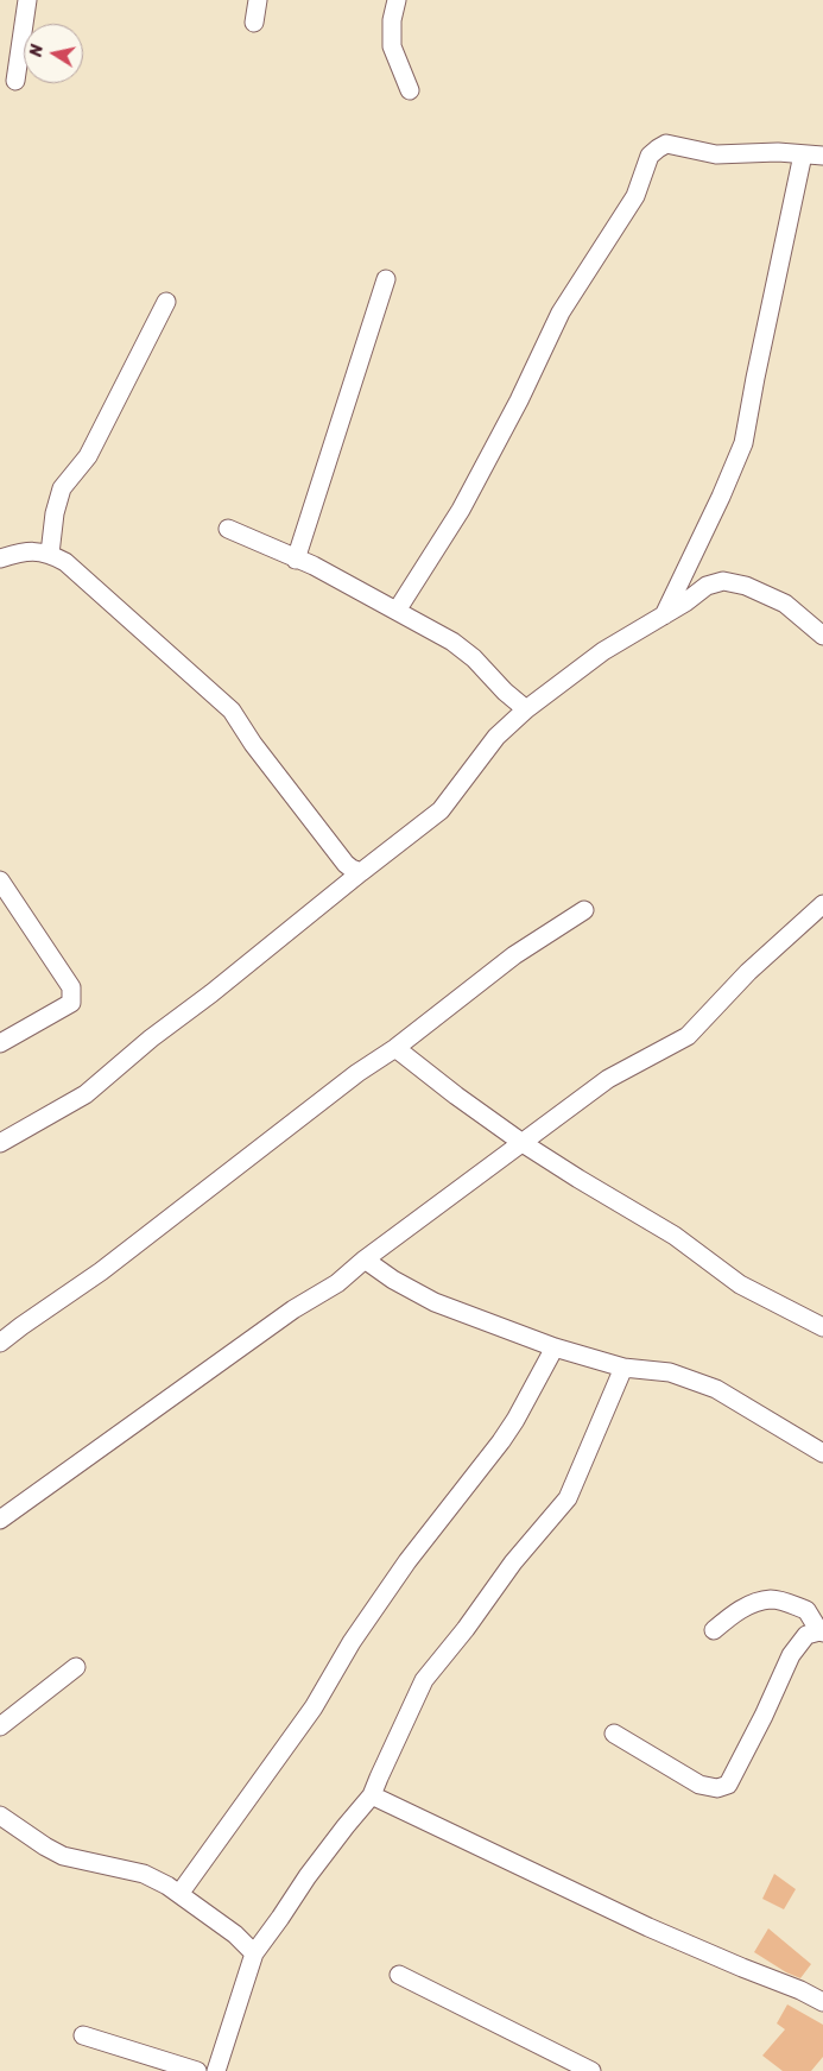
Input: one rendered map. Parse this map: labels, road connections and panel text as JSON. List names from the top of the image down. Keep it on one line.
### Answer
{"north":"left"}
